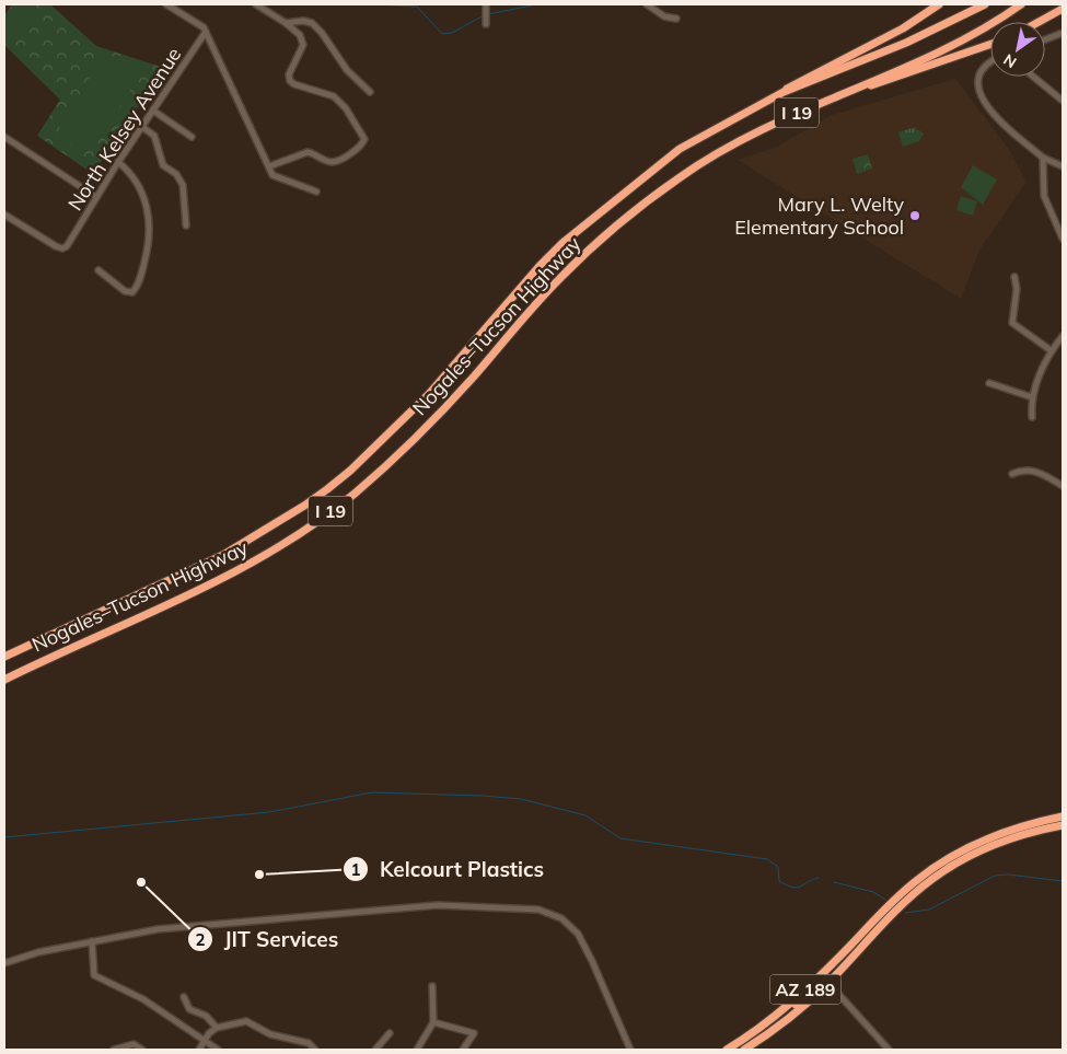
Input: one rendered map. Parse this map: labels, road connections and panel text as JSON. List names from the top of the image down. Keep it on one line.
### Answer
{"streets":{"highway":["I 19","Nogales–Tucson Highway","AZ 189"],"street":["North Kelsey Avenue"]},"places":["Mary L. Welty Elementary School","Kelcourt Plastics","JIT Services"],"north":"bottom left"}
